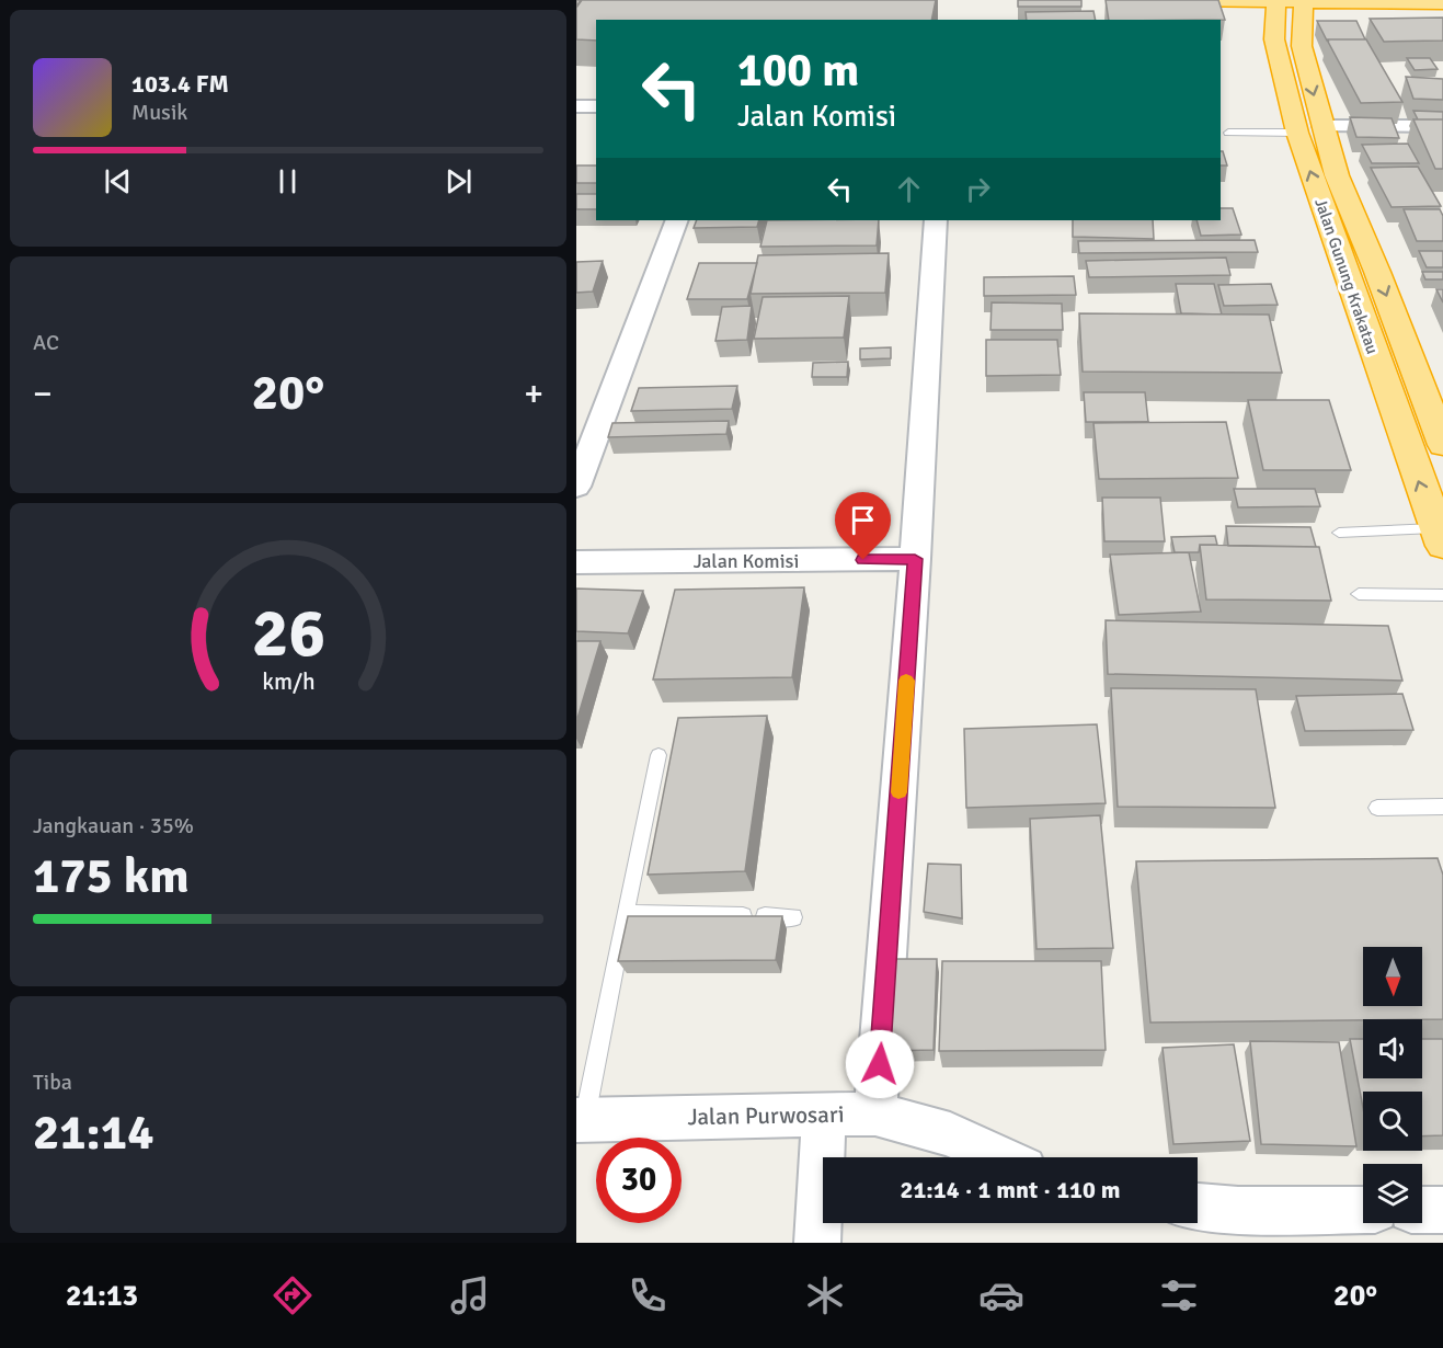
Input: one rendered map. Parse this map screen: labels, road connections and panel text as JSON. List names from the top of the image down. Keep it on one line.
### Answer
{"streets":{"highway":["Jalan Gunung Krakatau"],"street":["Jalan Komisi","Jalan Purwosari"]},"north":"bottom","page":{"turn":["100 m","Jalan Komisi"],"song":["103.4 FM","Musik"],"tile":["AC",["Jangkauan · 35%","175 km"],["Tiba","21:14"]],"heat":["−","20°","+"],"limit":"30","trip":"21:14 · 1 mnt · 110 m","tabs":["21:13","20°"],"gauge":["26","km/h"]}}
